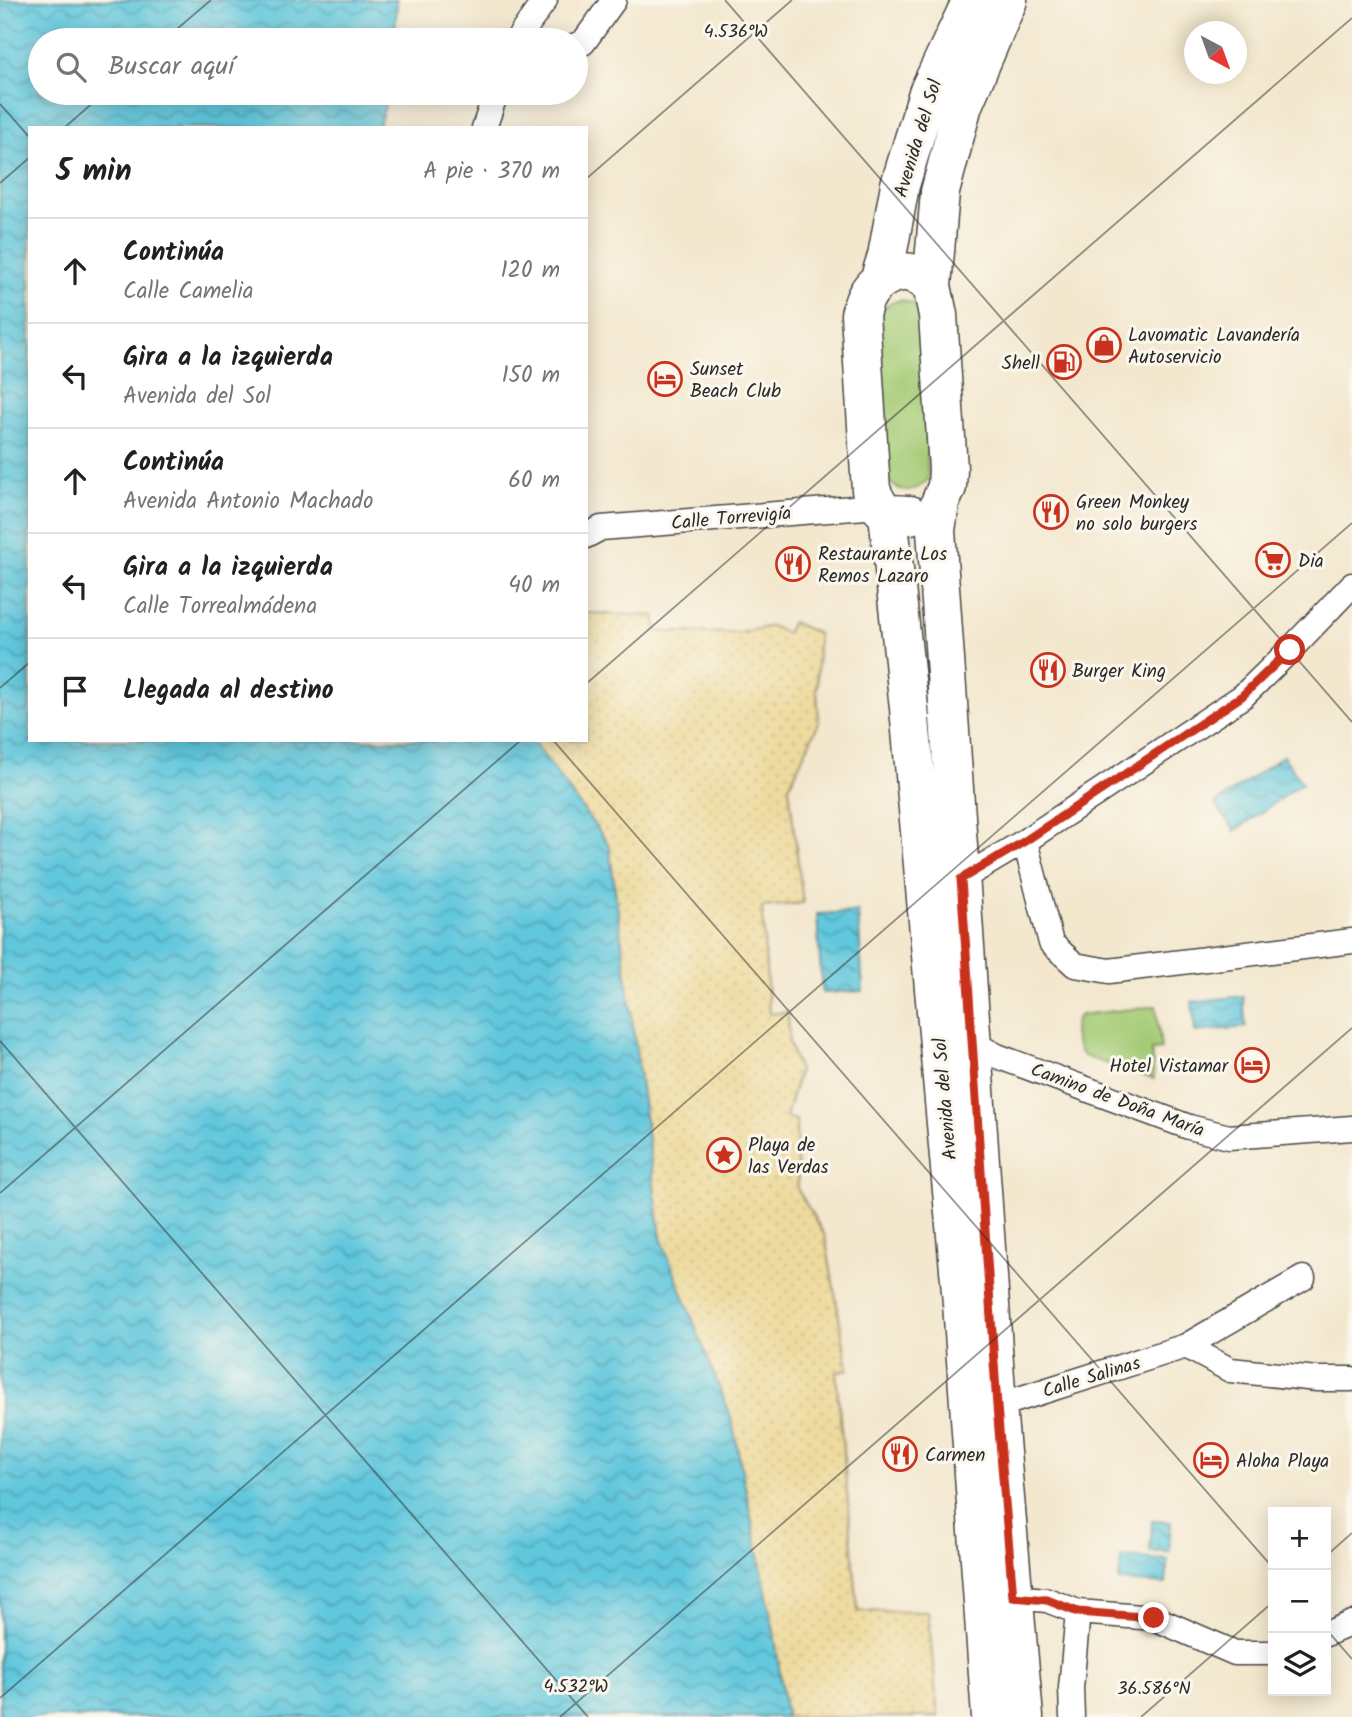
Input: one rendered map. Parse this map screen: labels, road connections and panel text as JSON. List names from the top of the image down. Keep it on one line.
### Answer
{"streets":{"main road":["Avenida del Sol"],"street":["Calle Torrevigía","Camino de Doña María","Calle Salinas"]},"crossings":[["Avenida del Sol","Calle Torrevigía"],["Avenida del Sol","Camino de Doña María"],["Avenida del Sol","Calle Salinas"]],"places":{"shop":["Lavomatic Lavandería Autoservicio"],"fuel station":["Shell"],"hotel":["Sunset Beach Club","Hotel Vistamar","Aloha Playa"],"restaurant":["Green Monkey no solo burgers","Restaurante Los Remos Lazaro","Burger King","Carmen"],"supermarket":["Dia"],"place":["Playa de las Verdas"]},"north":"bottom right","page":{"search":"Buscar aquí","heading":["5 min","A pie · 370 m"],"list":[["Continúa","Calle Camelia","120 m"],["Gira a la izquierda","Avenida del Sol","150 m"],["Continúa","Avenida Antonio Machado","60 m"],["Gira a la izquierda","Calle Torrealmádena","40 m"],"Llegada al destino"],"map_buttons":["+","−"]},"coordinates":["4.536°W","4.532°W","36.586°N"]}
